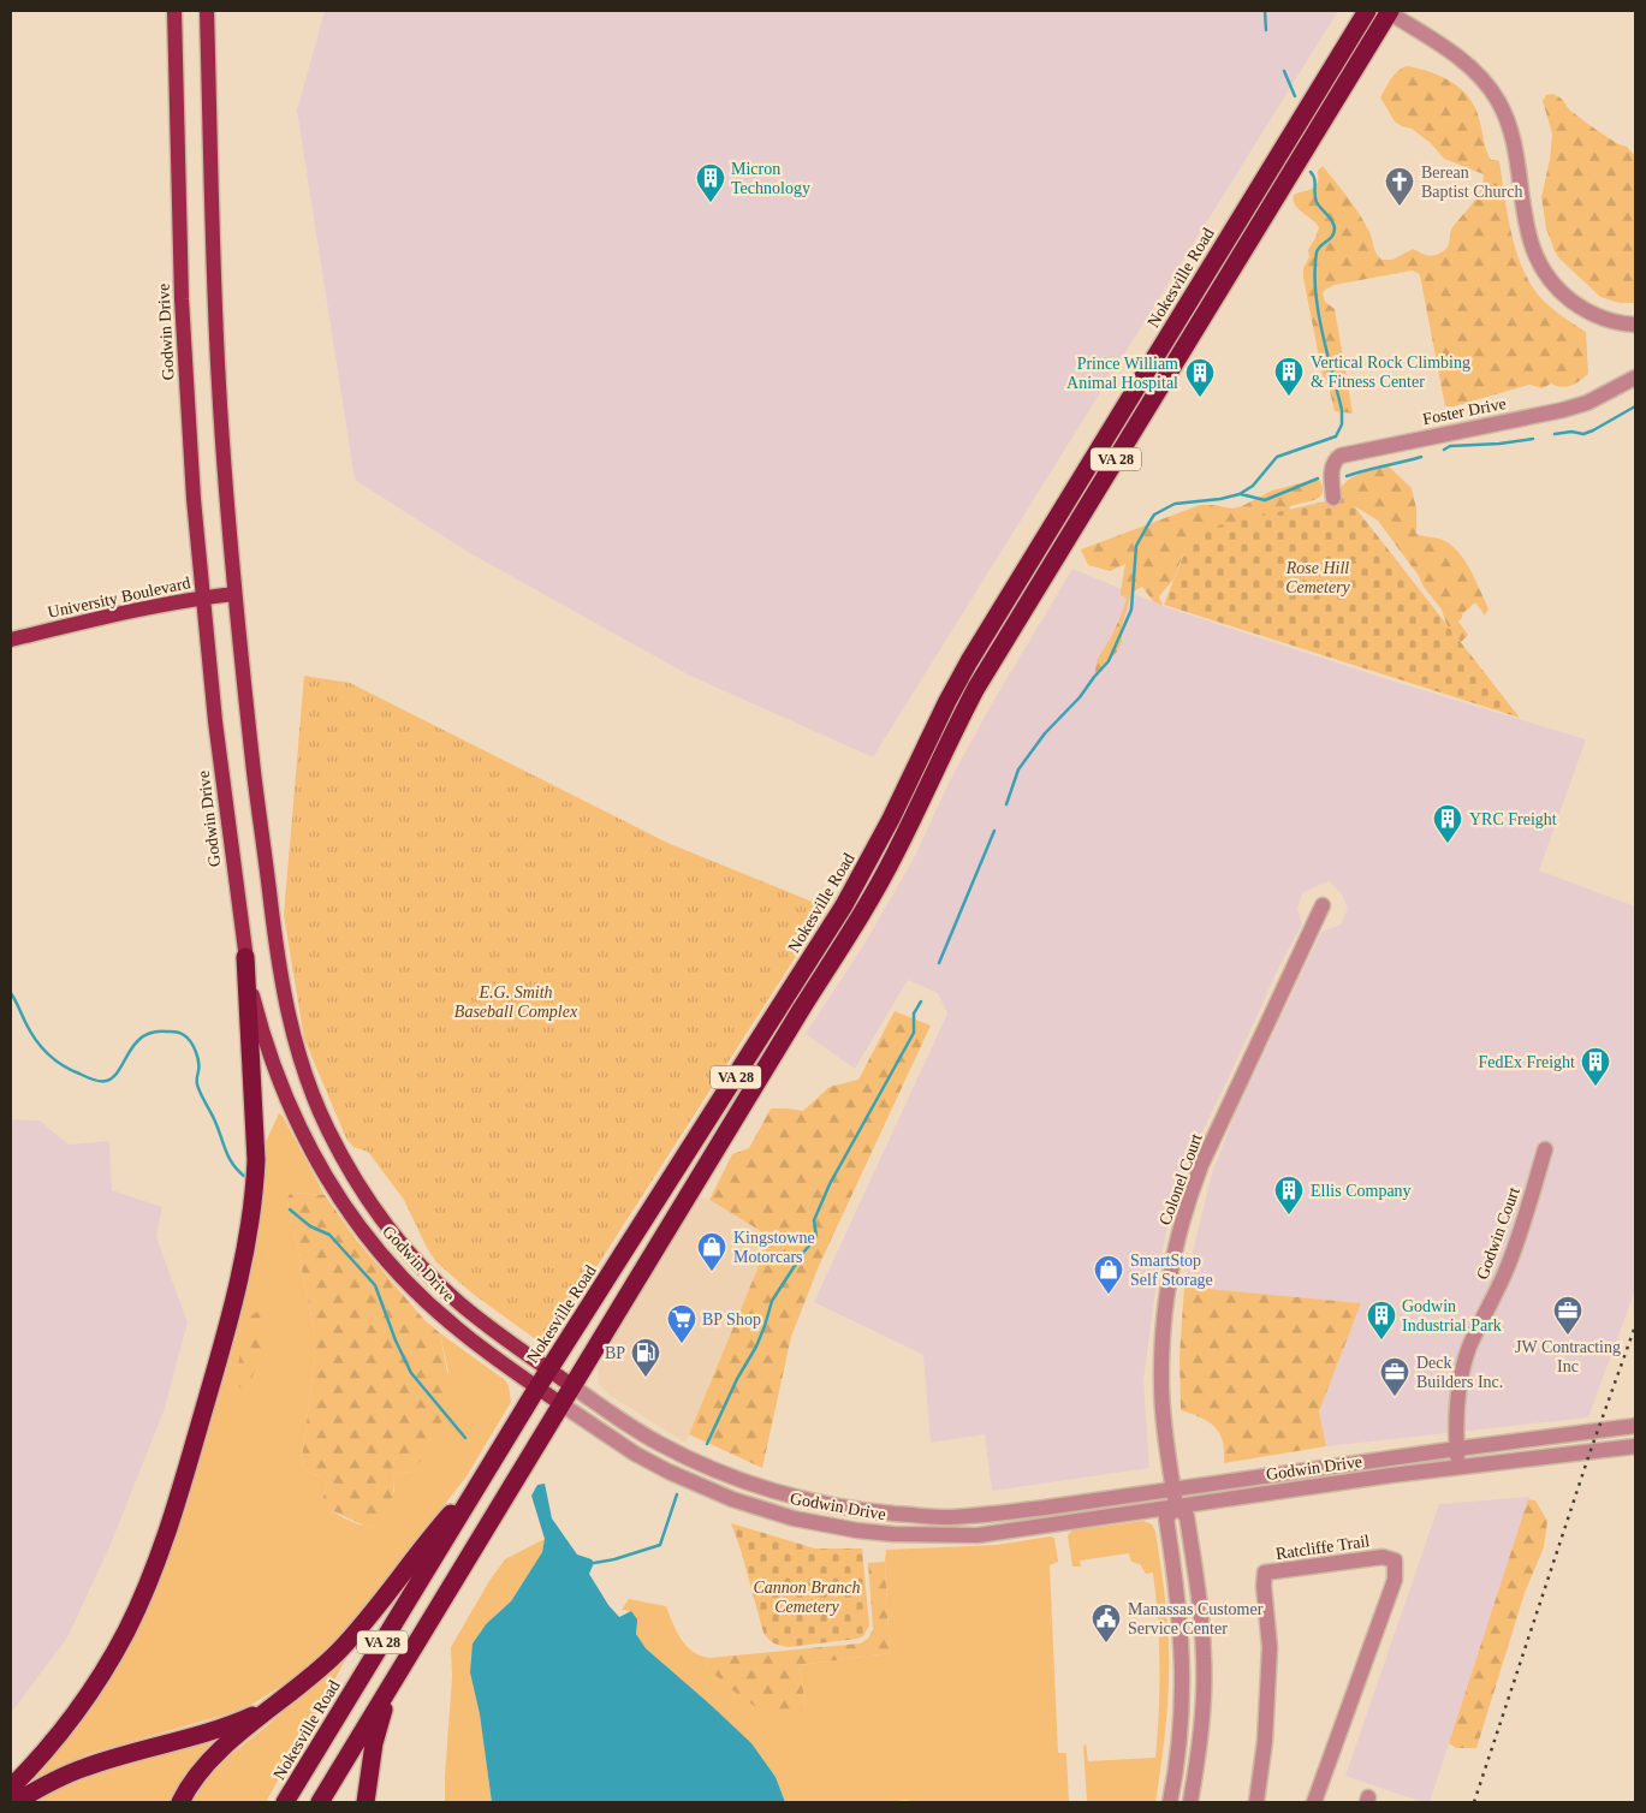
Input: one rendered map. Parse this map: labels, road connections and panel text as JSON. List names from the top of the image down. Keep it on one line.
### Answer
{"streets":{"highway":["Nokesville Road","VA 28"],"main road":["Godwin Drive","University Boulevard"],"street":["Foster Drive","Colonel Court","Godwin Court","Ratcliffe Trail"]},"crossings":[["Nokesville Road","Godwin Drive"],["Godwin Drive","VA 28"],["Godwin Drive","University Boulevard"],["Godwin Drive","Colonel Court"],["Godwin Drive","Godwin Court"]],"parks":["Rose Hill Cemetery","E.G. Smith Baseball Complex","Cannon Branch Cemetery"],"places":{"building":["Micron Technology","Vertical Rock Climbing & Fitness Center","Prince William Animal Hospital","YRC Freight","FedEx Freight","Ellis Company","Godwin Industrial Park"],"church":["Berean Baptist Church"],"shop":["Kingstowne Motorcars","SmartStop Self Storage"],"office":["JW Contracting Inc","Deck Builders Inc."],"supermarket":["BP Shop"],"fuel station":["BP"],"public building":["Manassas Customer Service Center"]}}
